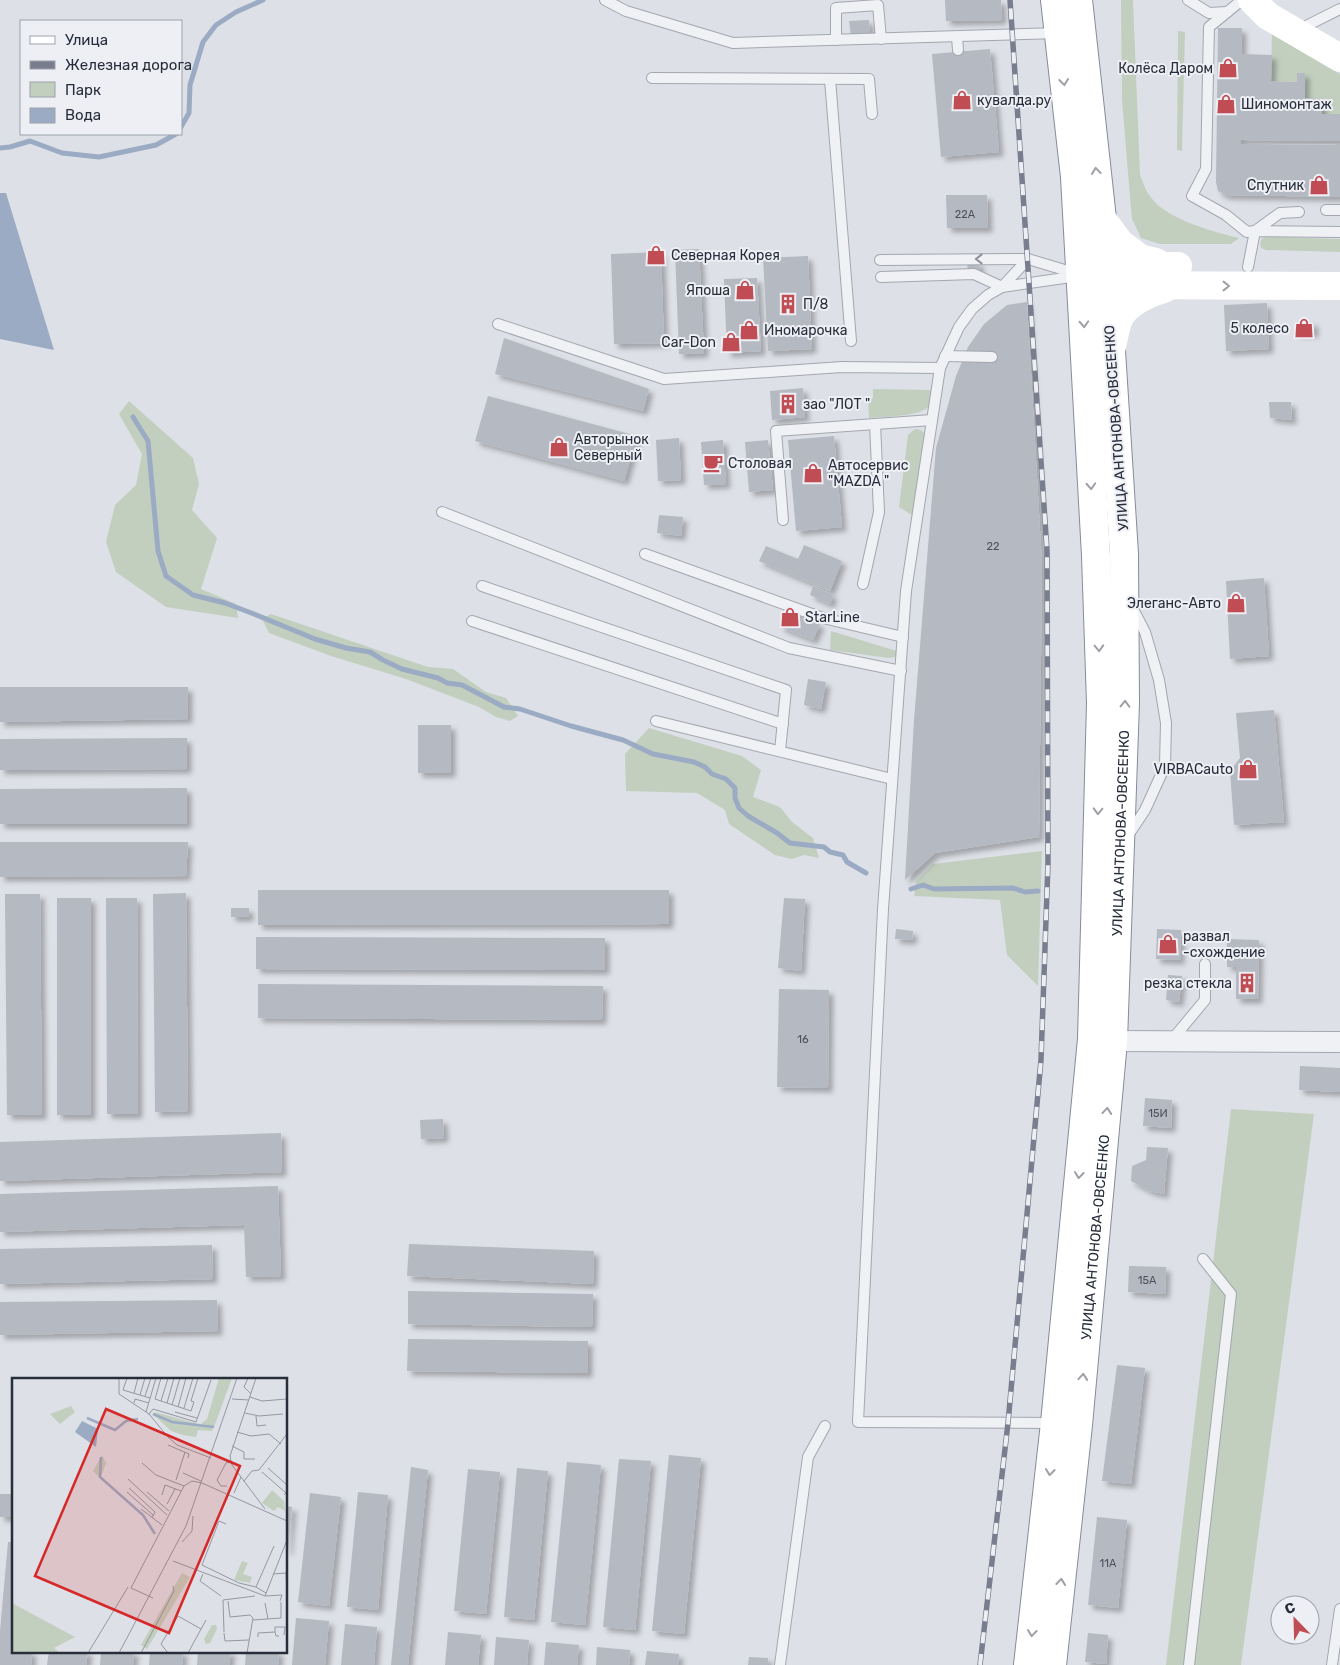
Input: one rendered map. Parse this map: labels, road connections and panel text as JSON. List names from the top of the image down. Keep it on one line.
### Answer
{"streets":{"main road":["УЛИЦА АНТОНОВА-ОВСЕЕНКО"]},"places":{"shop":["Колёса Даром","кувалда.ру","Шиномонтаж","Спутник","Северная Корея","Япоша","5 колесо","Иномарочка","Car-Don","Авторынок Северный","Автосервис \"MAZDA \"","Элеганс-Авто","StarLine","VIRBACauto","развал -схождение"],"building":["П/8","зао \"ЛОТ \"","резка стекла"],"cafe":["Столовая"]},"house_numbers":["22А","22","16","15И","15А","11А"],"legend":["Улица","Железная дорога","Парк","Вода"],"north":"top left"}
